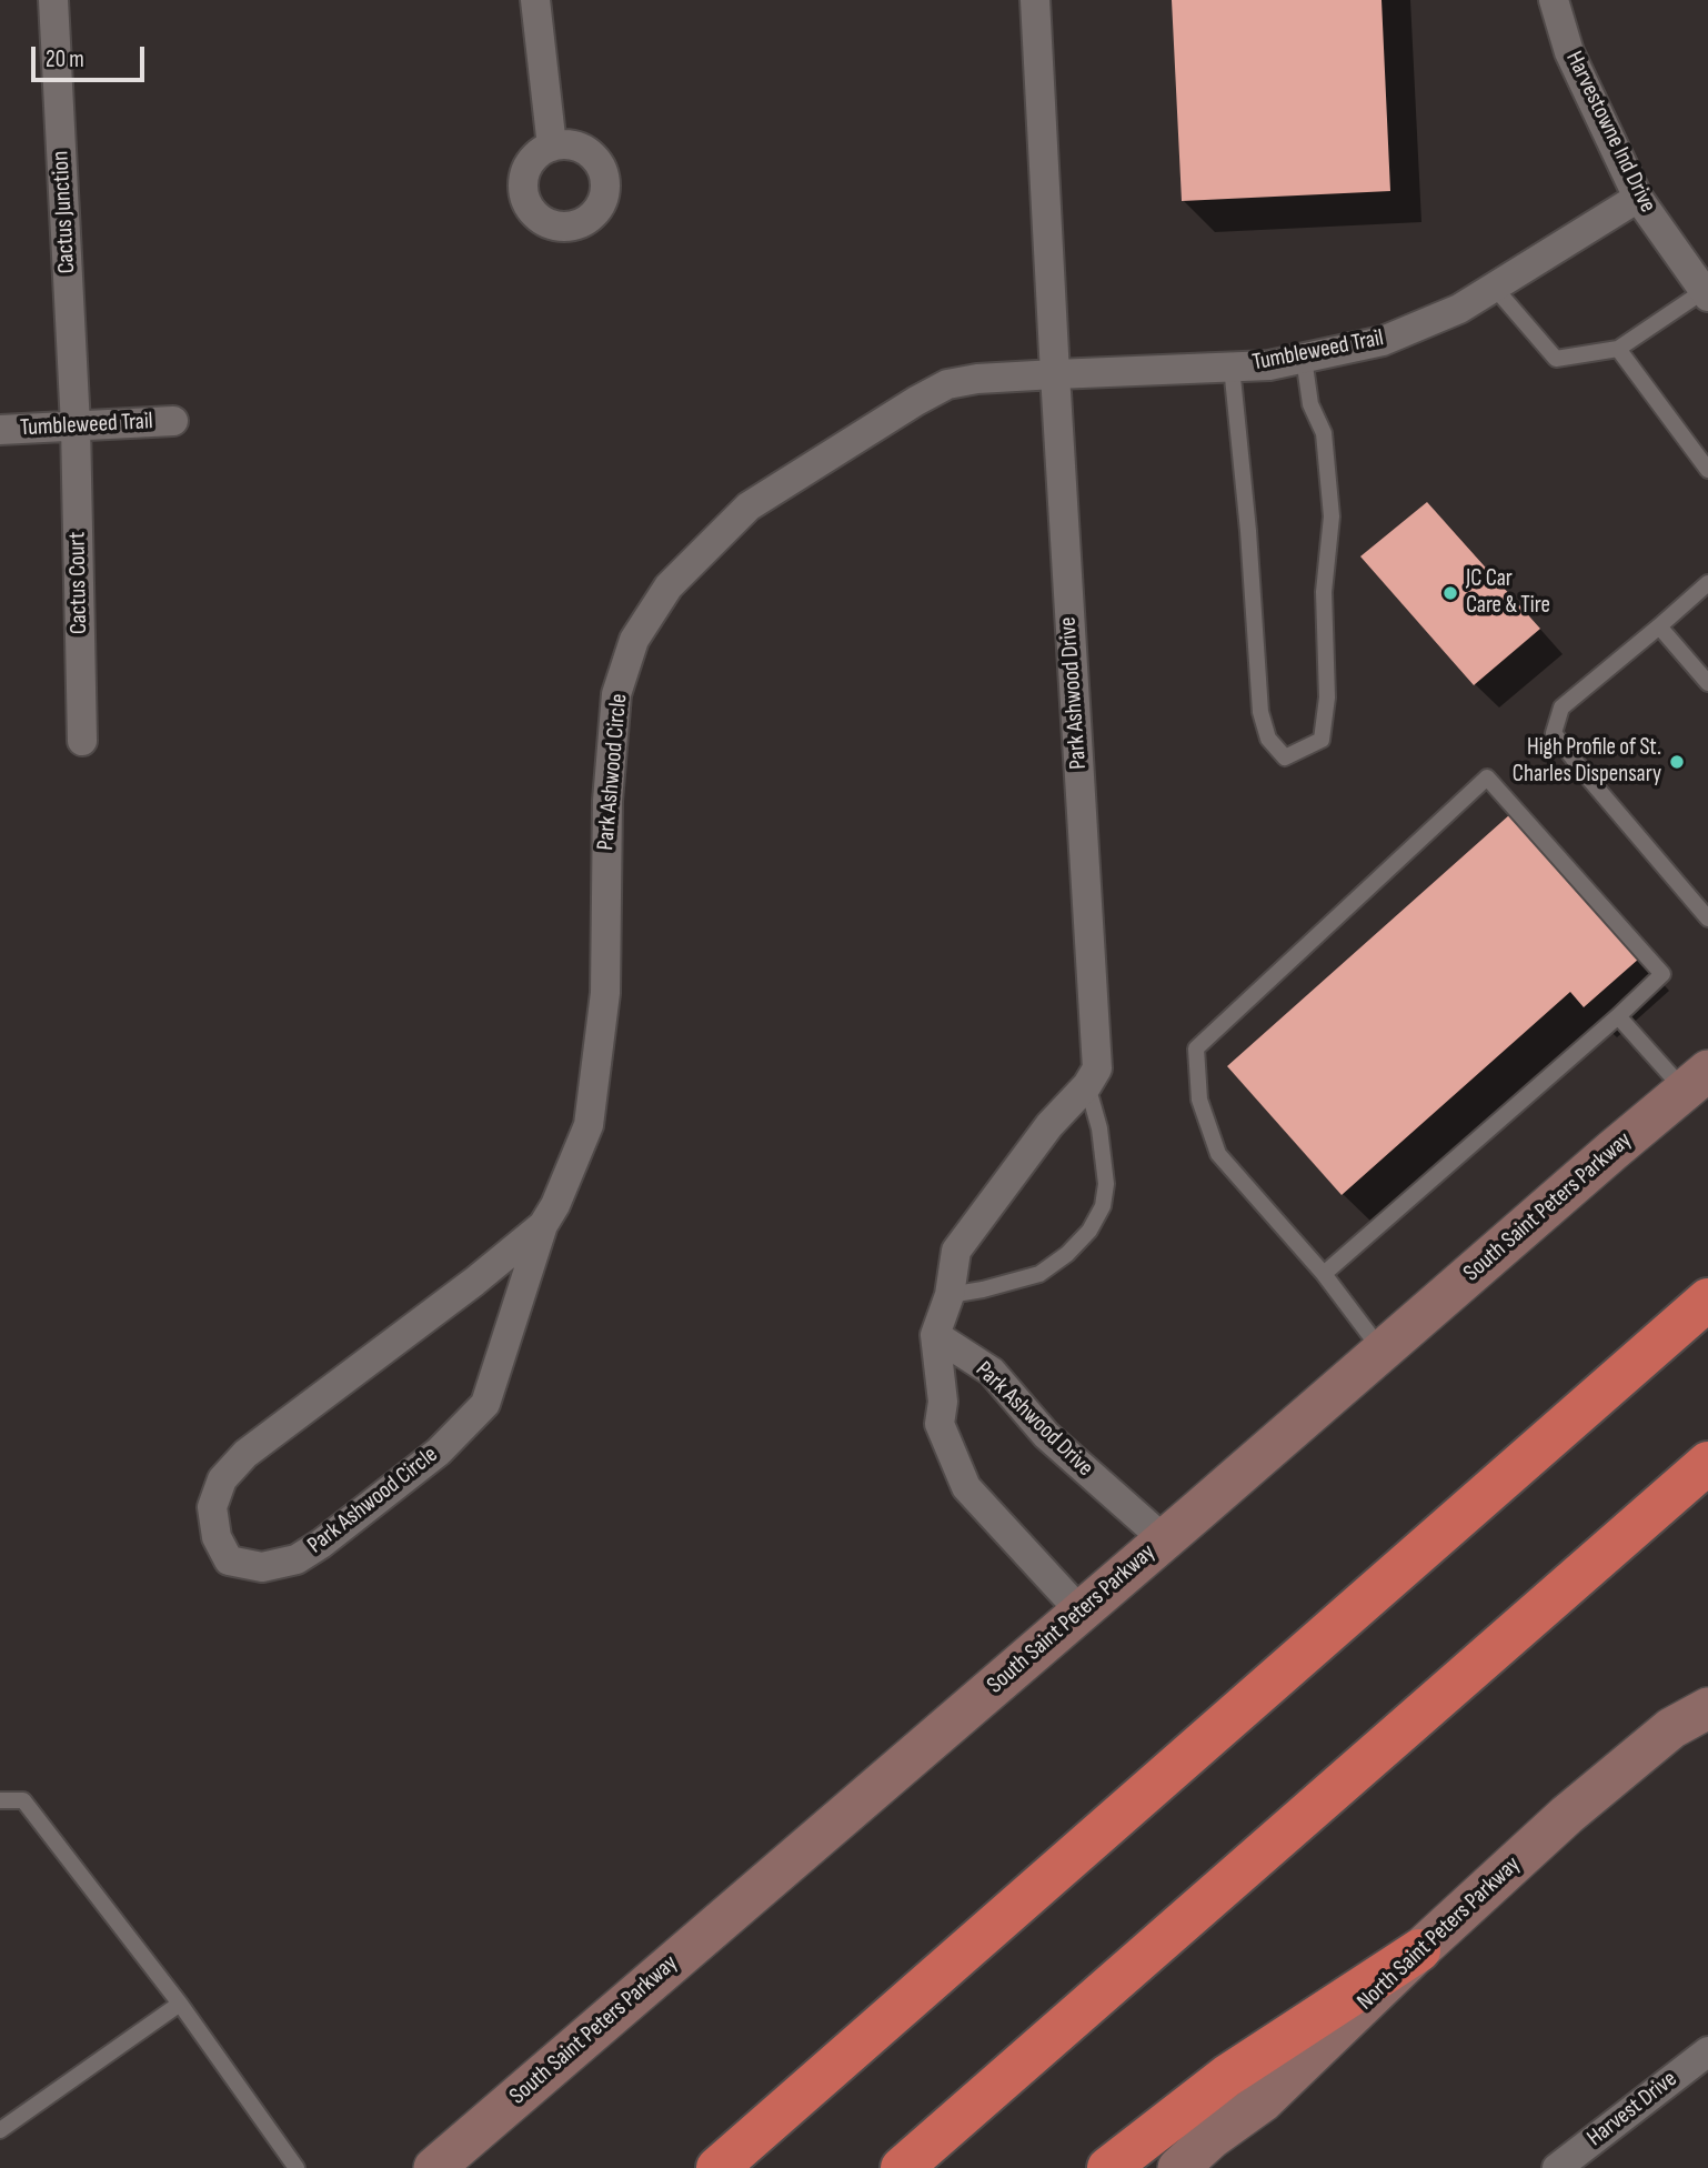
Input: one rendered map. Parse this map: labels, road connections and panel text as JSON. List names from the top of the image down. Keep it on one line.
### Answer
{"streets":{"main road":["South Saint Peters Parkway","North Saint Peters Parkway"],"street":["Harvestowne Ind Drive","Cactus Junction","Tumbleweed Trail","Cactus Court","Park Ashwood Drive","Park Ashwood Circle","Harvest Drive"]},"crossings":[["Harvestowne Ind Drive","Tumbleweed Trail"],["Cactus Junction","Tumbleweed Trail"],["Cactus Junction","Cactus Court"],["Tumbleweed Trail","Cactus Court"],["Tumbleweed Trail","Park Ashwood Drive"],["Tumbleweed Trail","Park Ashwood Circle"],["Park Ashwood Drive","Park Ashwood Circle"],["Park Ashwood Drive","South Saint Peters Parkway"]],"places":["JC Car Care & Tire","High Profile of St. Charles Dispensary"],"scale_bar":"20 m"}
